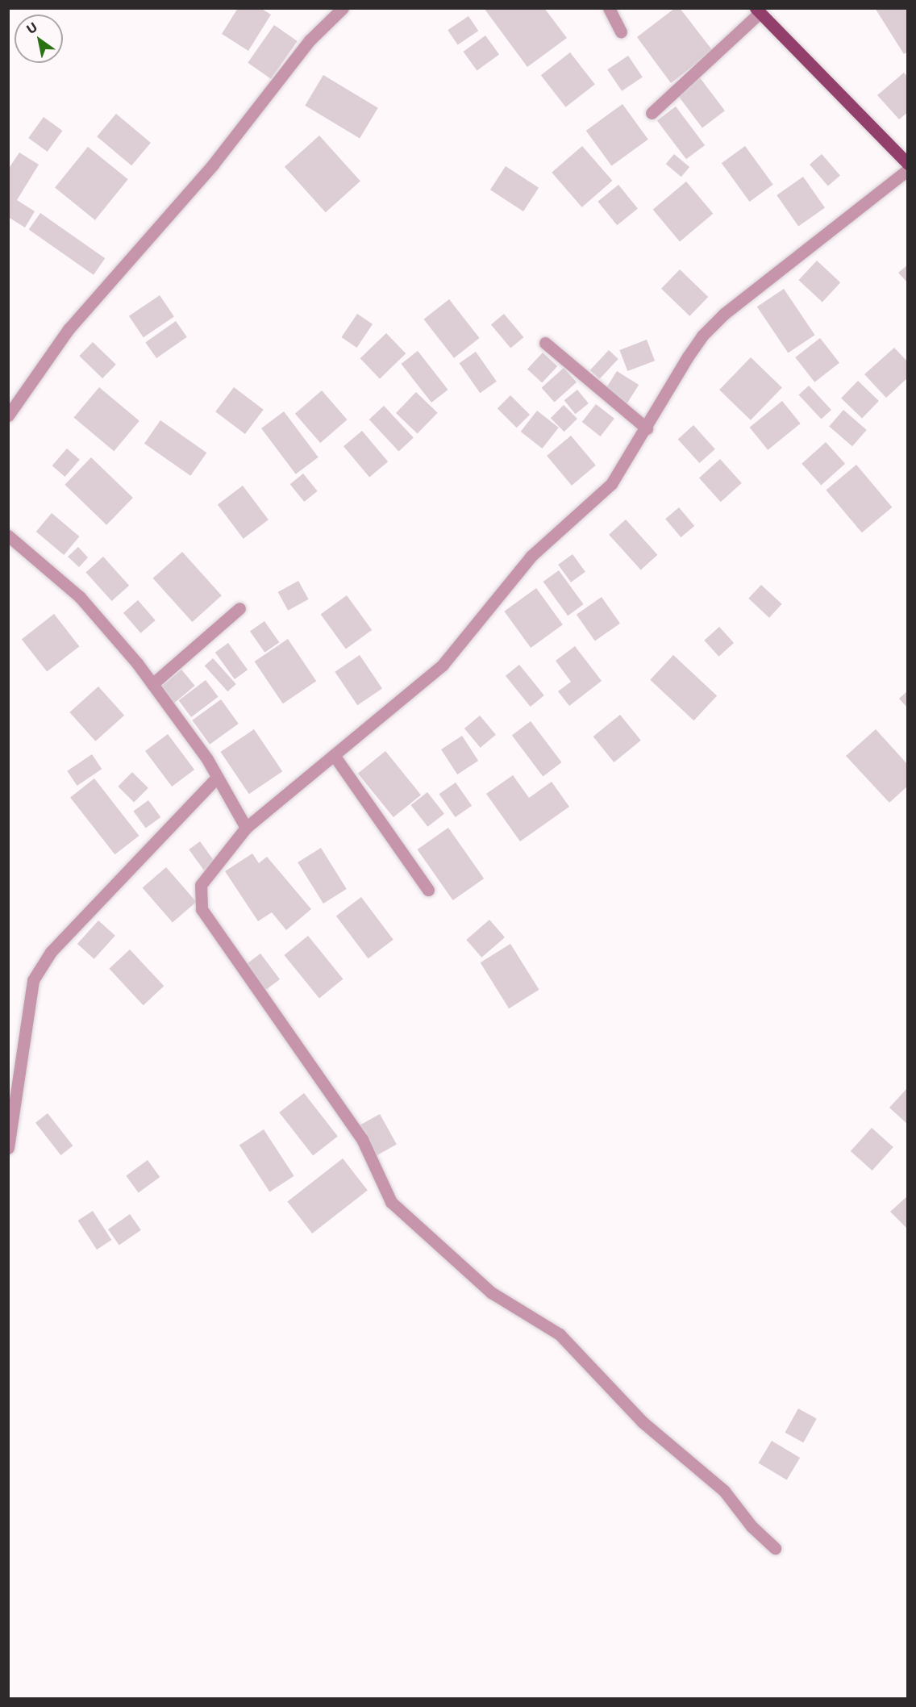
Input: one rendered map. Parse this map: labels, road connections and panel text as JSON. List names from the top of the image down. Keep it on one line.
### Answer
{"north":"top left"}
